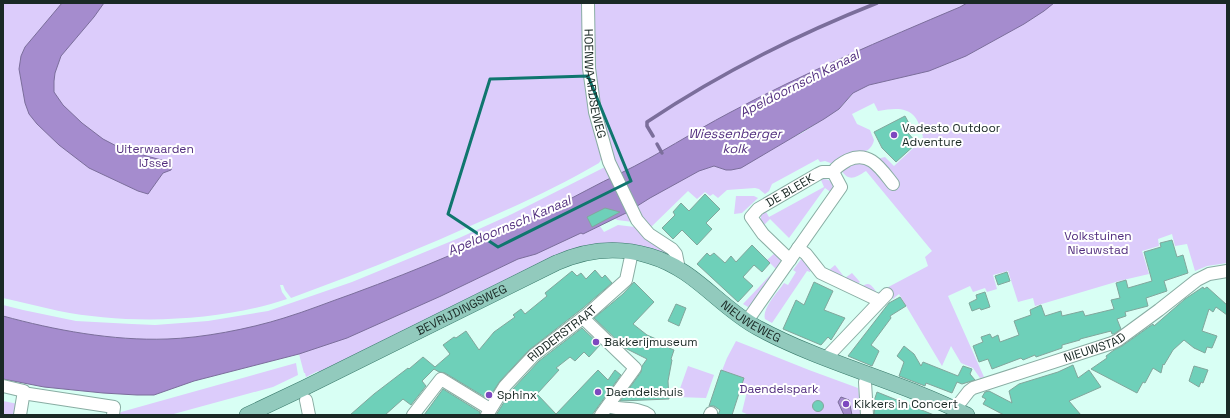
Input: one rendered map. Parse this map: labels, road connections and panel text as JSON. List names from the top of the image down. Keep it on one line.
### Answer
{"streets":{"main road":["BEVRIJDINGSWEG","NIEUWEWEG"],"street":["HOENWAARDSEWEG","DE BLEEK","RIDDERSTRAAT","NIEUWSTAD"]},"crossings":[["HOENWAARDSEWEG","BEVRIJDINGSWEG"],["HOENWAARDSEWEG","NIEUWEWEG"],["BEVRIJDINGSWEG","NIEUWEWEG"],["BEVRIJDINGSWEG","RIDDERSTRAAT"],["NIEUWEWEG","NIEUWSTAD"]],"water":["Apeldoornsch Kanaal","Wiessenberger kolk"],"parks":["Uiterwaarden IJssel","Volkstuinen Nieuwstad","Daendelspark"],"places":["Vadesto Outdoor Adventure","Bakkerijmuseum","Daendelshuis","Sphinx","Kikkers in Concert"]}
